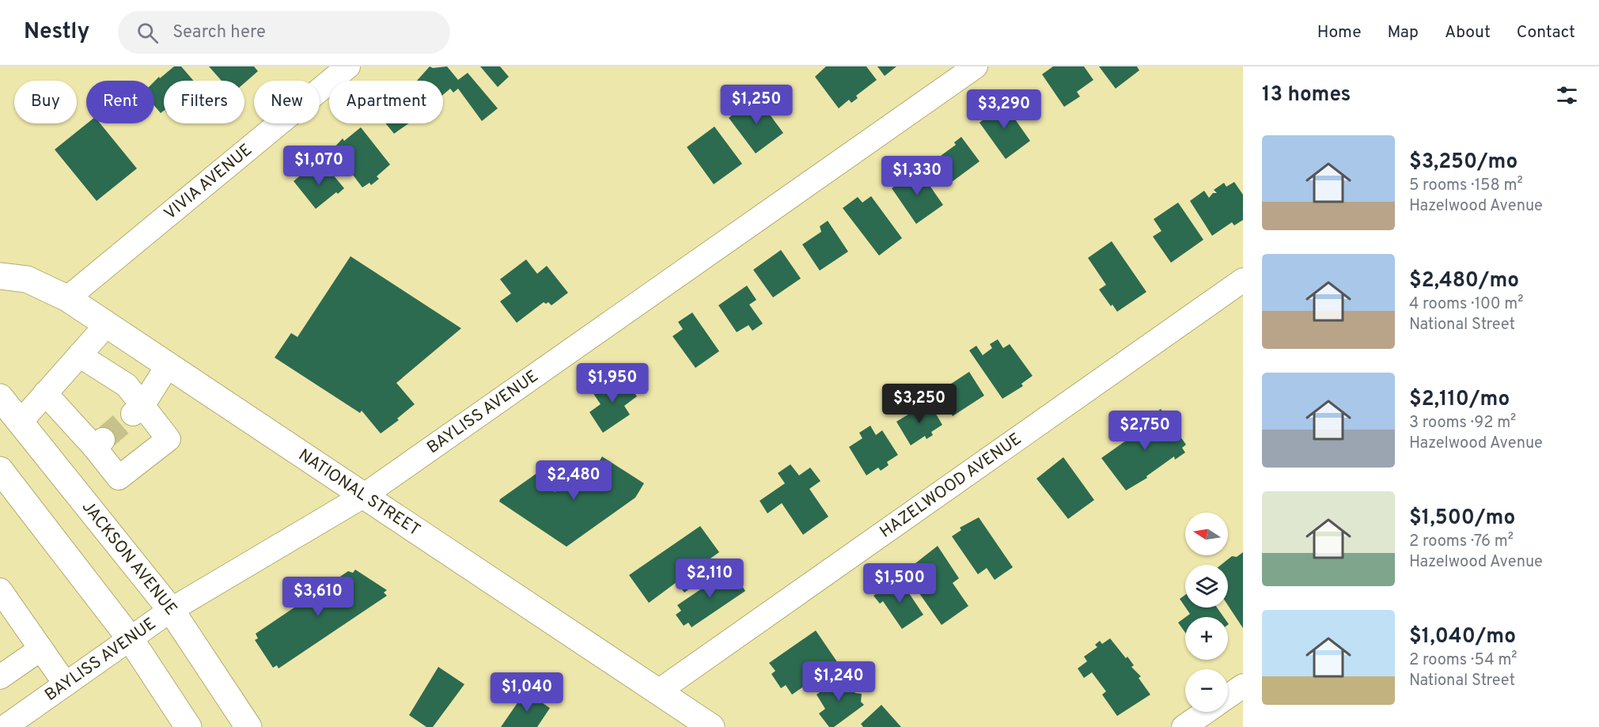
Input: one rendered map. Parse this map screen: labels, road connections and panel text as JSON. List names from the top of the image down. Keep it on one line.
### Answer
{"streets":{"main road":["NATIONAL STREET","JACKSON AVENUE"],"street":["VIVIA AVENUE","BAYLISS AVENUE","HAZELWOOD AVENUE"]},"crossings":[["VIVIA AVENUE","NATIONAL STREET"],["BAYLISS AVENUE","NATIONAL STREET"],["BAYLISS AVENUE","JACKSON AVENUE"],["HAZELWOOD AVENUE","NATIONAL STREET"]],"north":"left","page":{"header":"Nestly","search":"Search here","nav":["Home","Map","About","Contact"],"heading":"13 homes","chip":["Buy","Rent","Filters","New","Apartment"],"price":["$1,250","$3,290","$1,070","$1,330","$1,950","$3,250","$2,750","$2,480","$2,110","$1,500","$3,610","$1,240","$1,040"],"list":[{"name":"$3,250/mo","note":"5 rooms · 158 m² · Hazelwood Avenue"},{"name":"$2,480/mo","note":"4 rooms · 100 m² · National Street"},{"name":"$2,110/mo","note":"3 rooms · 92 m² · Hazelwood Avenue"},{"name":"$1,500/mo","note":"2 rooms · 76 m² · Hazelwood Avenue"},{"name":"$1,040/mo","note":"2 rooms · 54 m² · National Street"}],"map_buttons":["+","−"]}}
